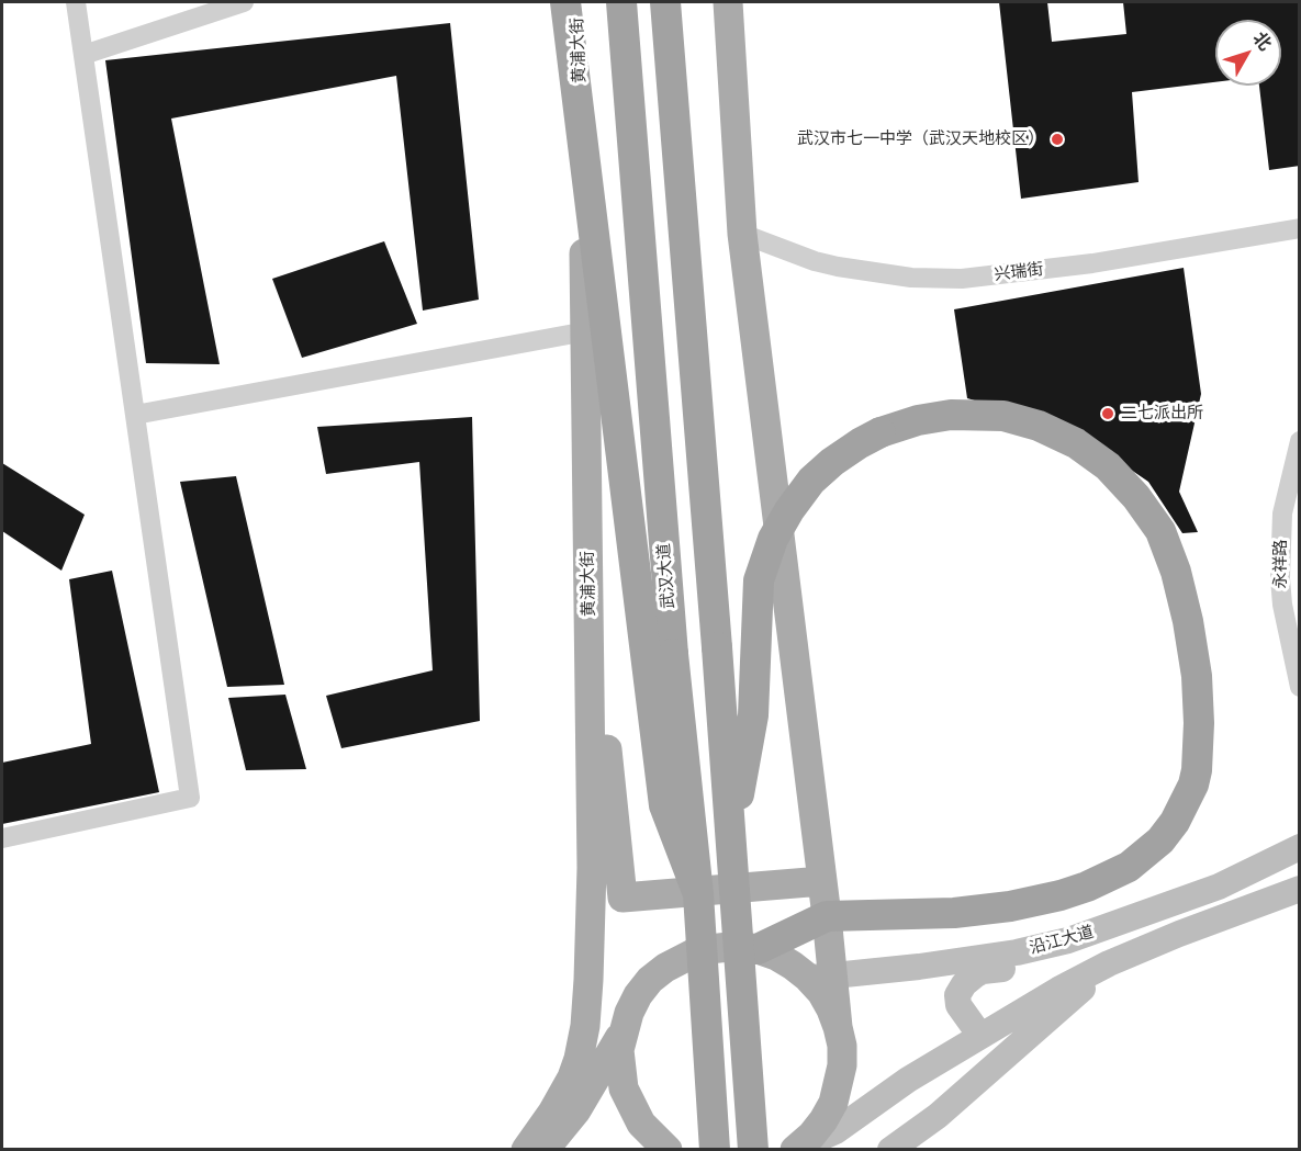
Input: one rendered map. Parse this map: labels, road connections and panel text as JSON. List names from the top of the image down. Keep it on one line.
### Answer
{"streets":{"highway":["武汉大道"],"main road":["黄浦大街","沿江大道"],"street":["兴瑞街","永祥路"]},"places":["武汉市七一中学（武汉天地校区）","二七派出所"],"north":"top right"}
